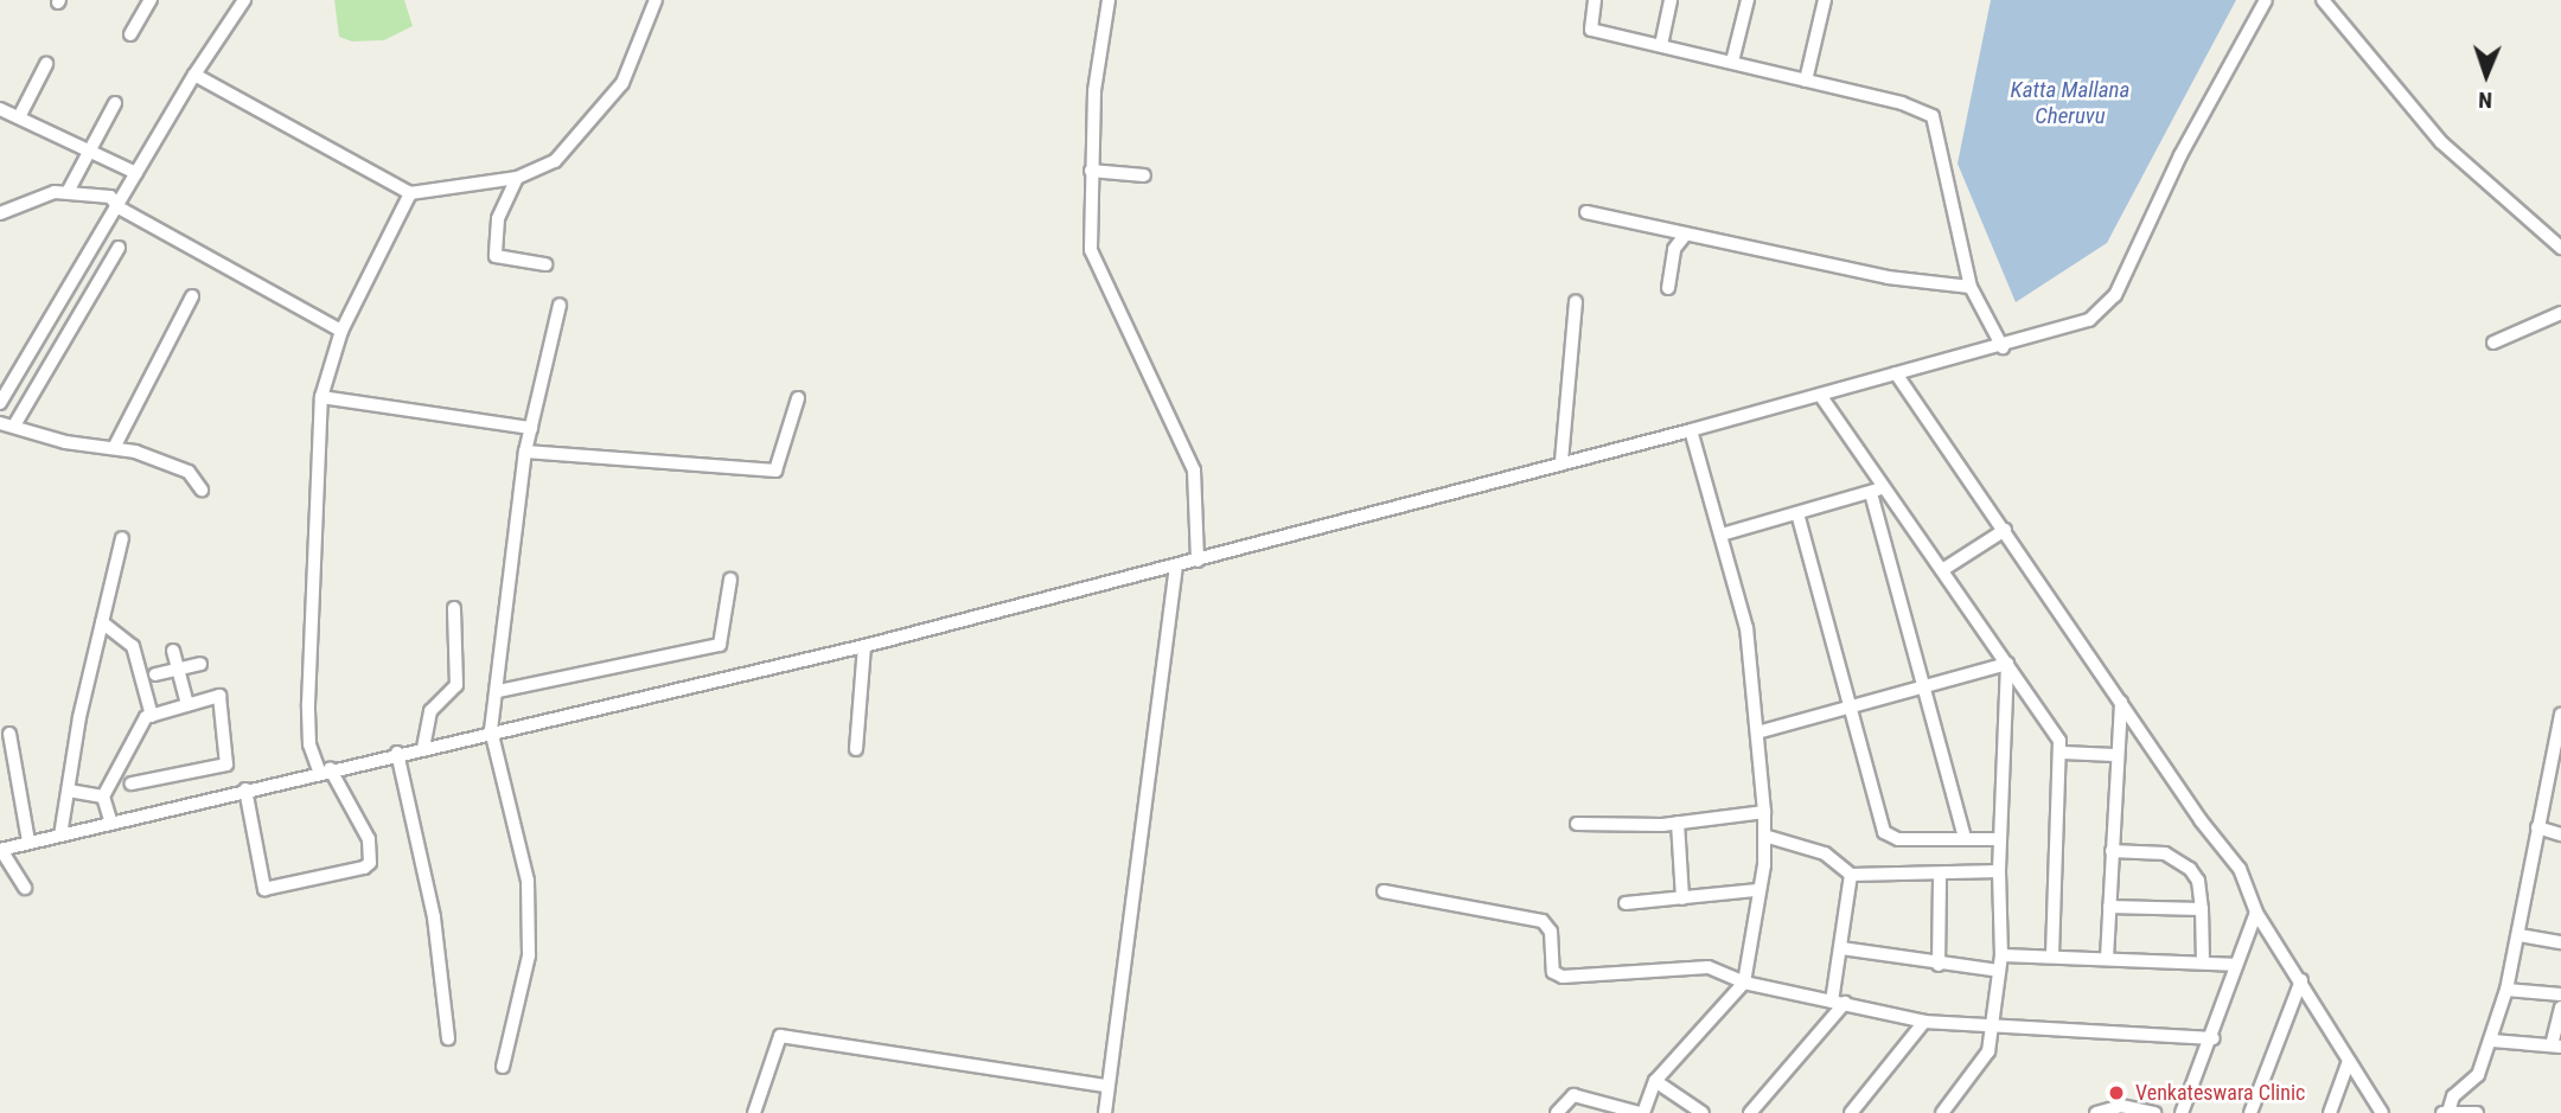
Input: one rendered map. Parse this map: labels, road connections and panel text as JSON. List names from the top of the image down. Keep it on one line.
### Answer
{"water":["Katta Mallana Cheruvu"],"places":["Venkateswara Clinic"],"north":"bottom"}
